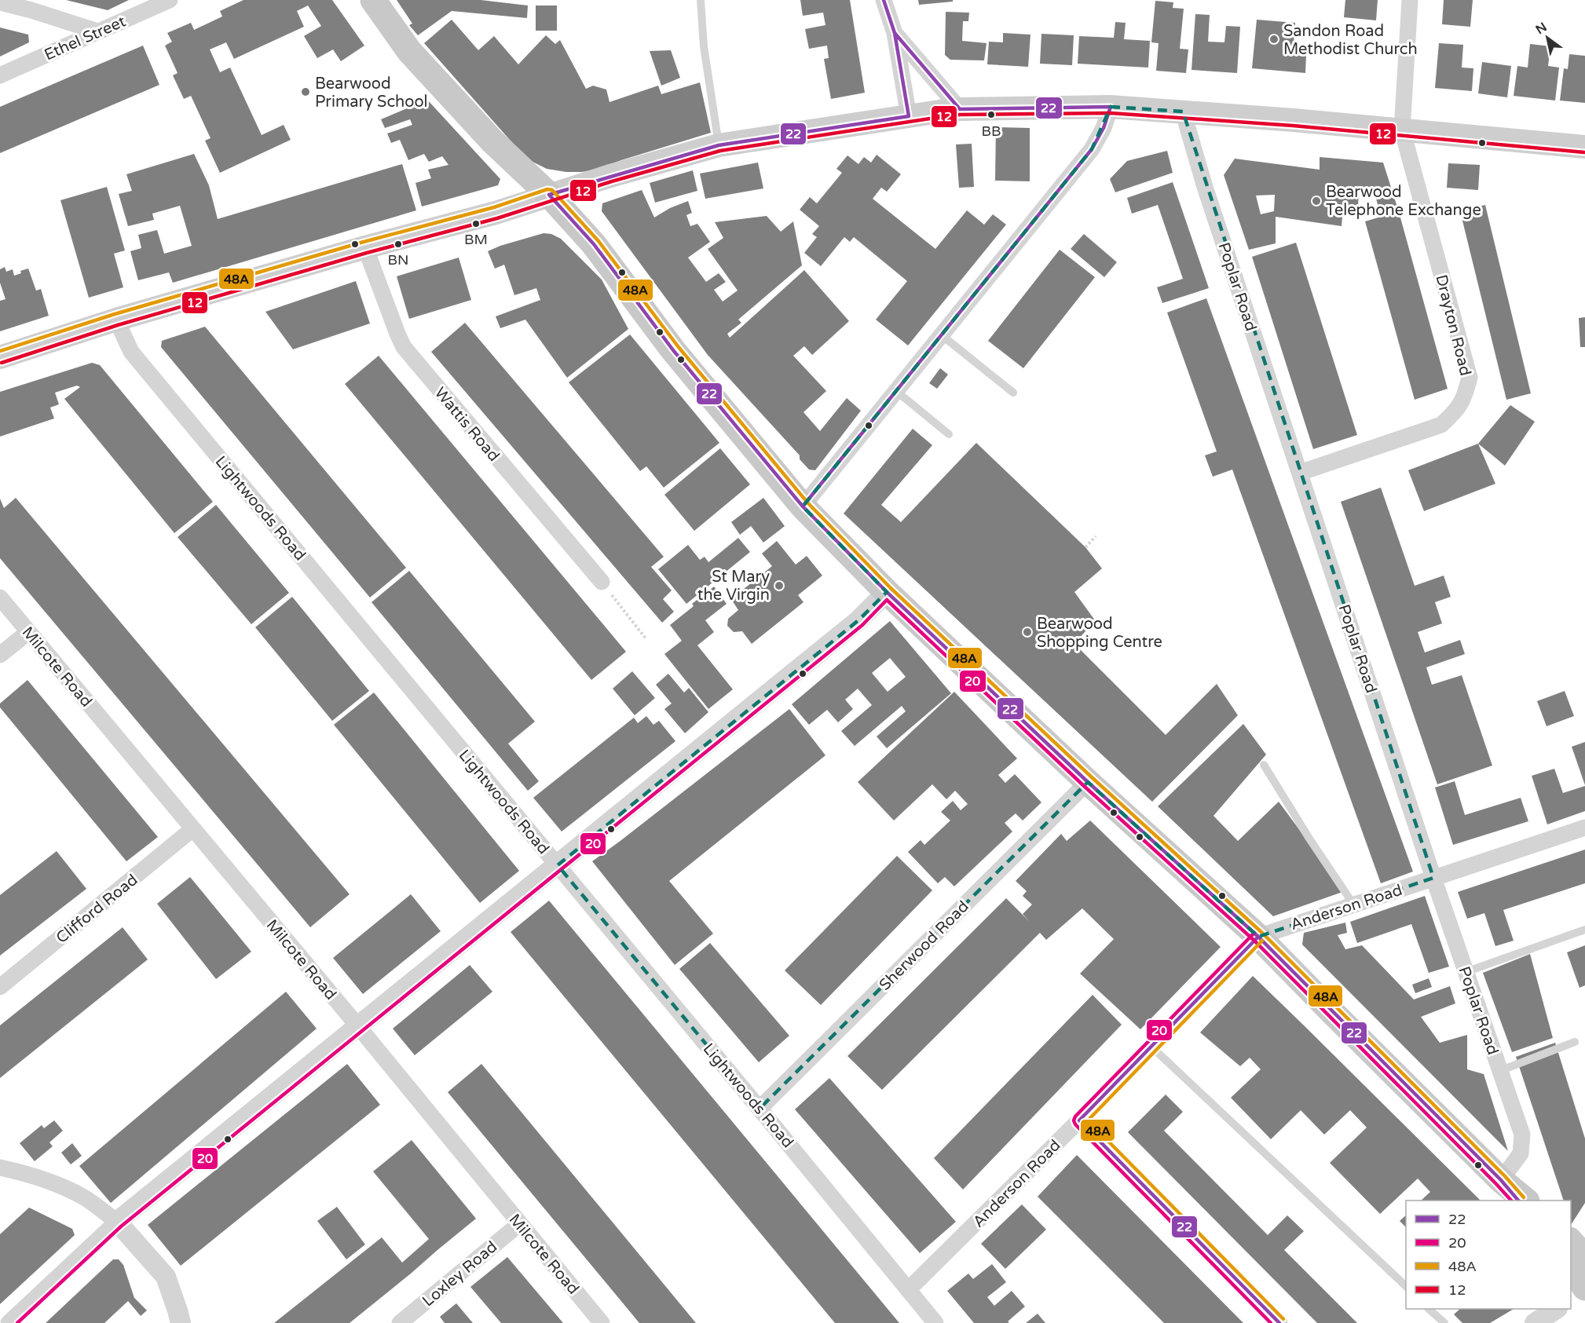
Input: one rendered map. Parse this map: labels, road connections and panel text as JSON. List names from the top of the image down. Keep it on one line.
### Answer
{"streets":{"street":["Ethel Street","Poplar Road","Drayton Road","Wattis Road","Lightwoods Road","Milcote Road","Anderson Road","Clifford Road","Sherwood Road","Loxley Road"]},"crossings":[["Poplar Road","Drayton Road"],["Poplar Road","Anderson Road"],["Lightwoods Road","Anderson Road"],["Lightwoods Road","Sherwood Road"],["Milcote Road","Clifford Road"],["Milcote Road","Loxley Road"]],"places":["Sandon Road Methodist Church","Bearwood Primary School","BB","Bearwood Telephone Exchange","BM","BN","St Mary the Virgin","Bearwood Shopping Centre"],"lines":["transit line 22","transit line 12","transit line 48A","transit line 20"],"legend":["22","20","48A","12"],"north":"top left"}
